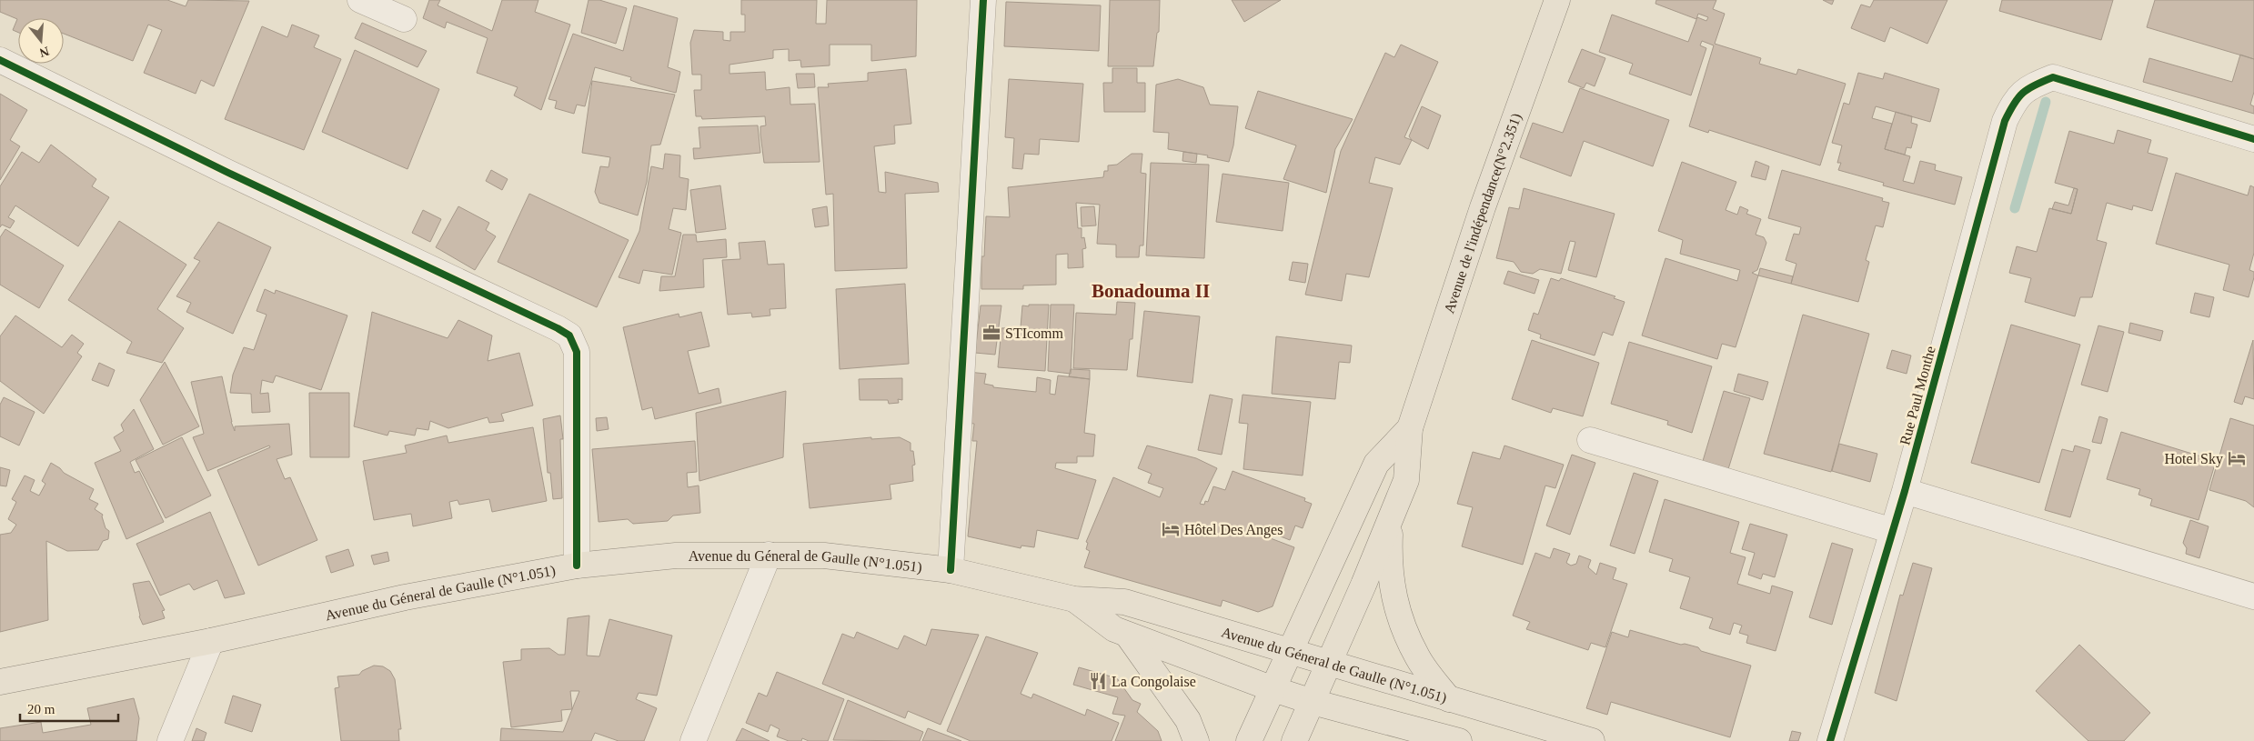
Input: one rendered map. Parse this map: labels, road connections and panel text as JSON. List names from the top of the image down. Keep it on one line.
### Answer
{"streets":{"main road":["Avenue de l'indépendance(N°2.351)","Avenue du Géneral de Gaulle (N°1.051)"],"street":["Rue Paul Monthe"]},"crossings":[["Avenue de l'indépendance(N°2.351)","Avenue du Géneral de Gaulle (N°1.051)"]],"districts":["Bonadouma II"],"places":{"office":["STIcomm"],"hotel":["Hotel Sky","Hôtel Des Anges"],"restaurant":["La Congolaise"]},"scale_bar":"20 m","north":"bottom"}
